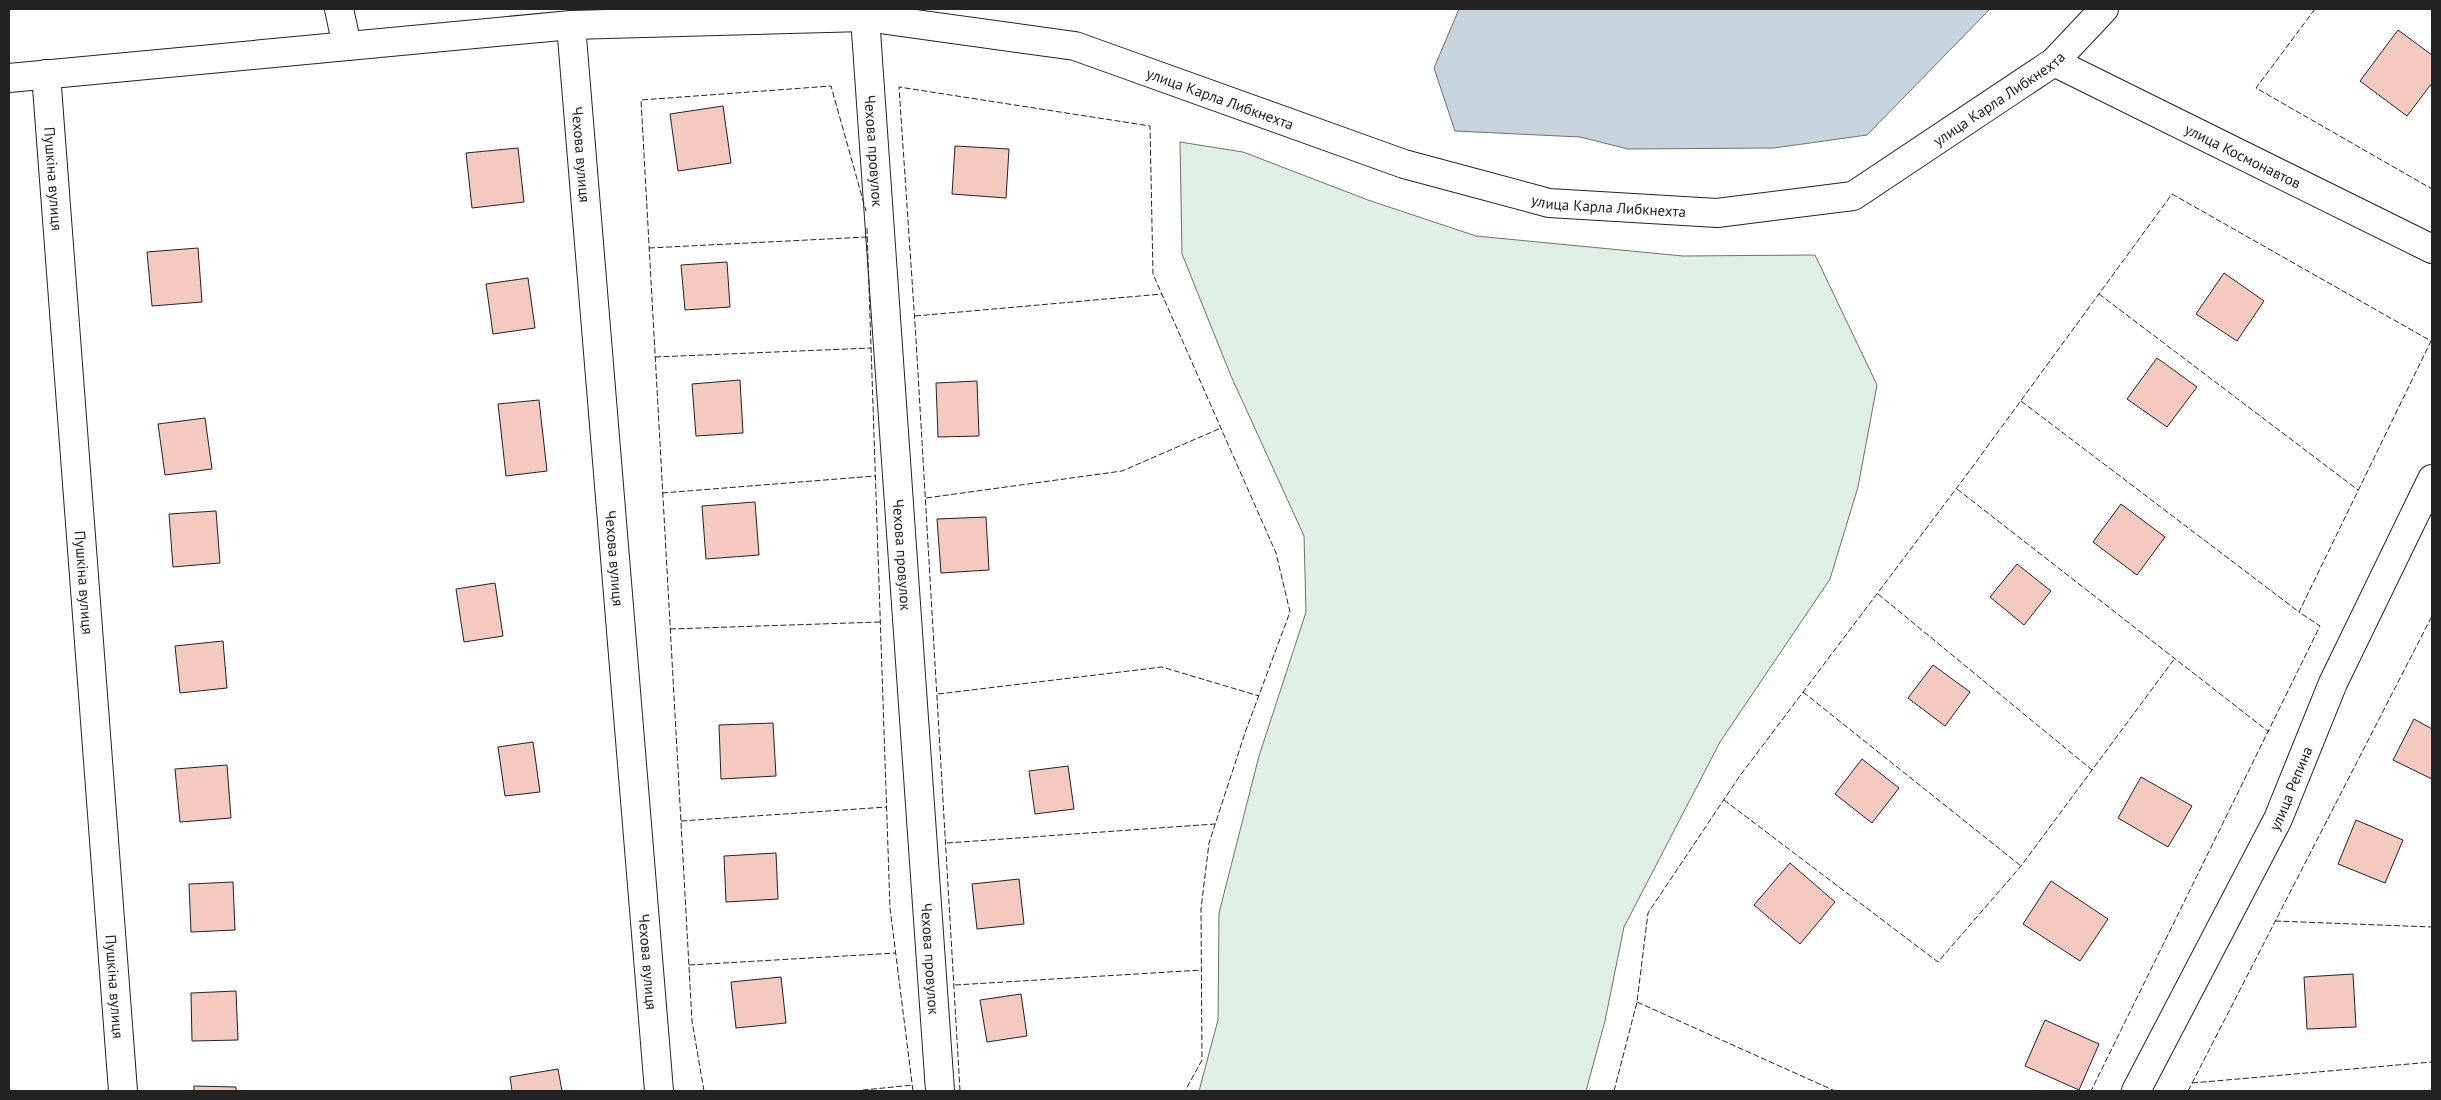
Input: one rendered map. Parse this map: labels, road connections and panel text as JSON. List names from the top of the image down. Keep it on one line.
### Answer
{"streets":{"street":["улица Карла Либкнехта","Чехова провулок","Чехова вулиця","улица Космонавтов","Пушкіна вулиця","улица Репина"]},"crossings":[["улица Карла Либкнехта","Чехова провулок"],["улица Карла Либкнехта","Чехова вулиця"],["улица Карла Либкнехта","улица Космонавтов"],["улица Карла Либкнехта","Пушкіна вулиця"]]}
